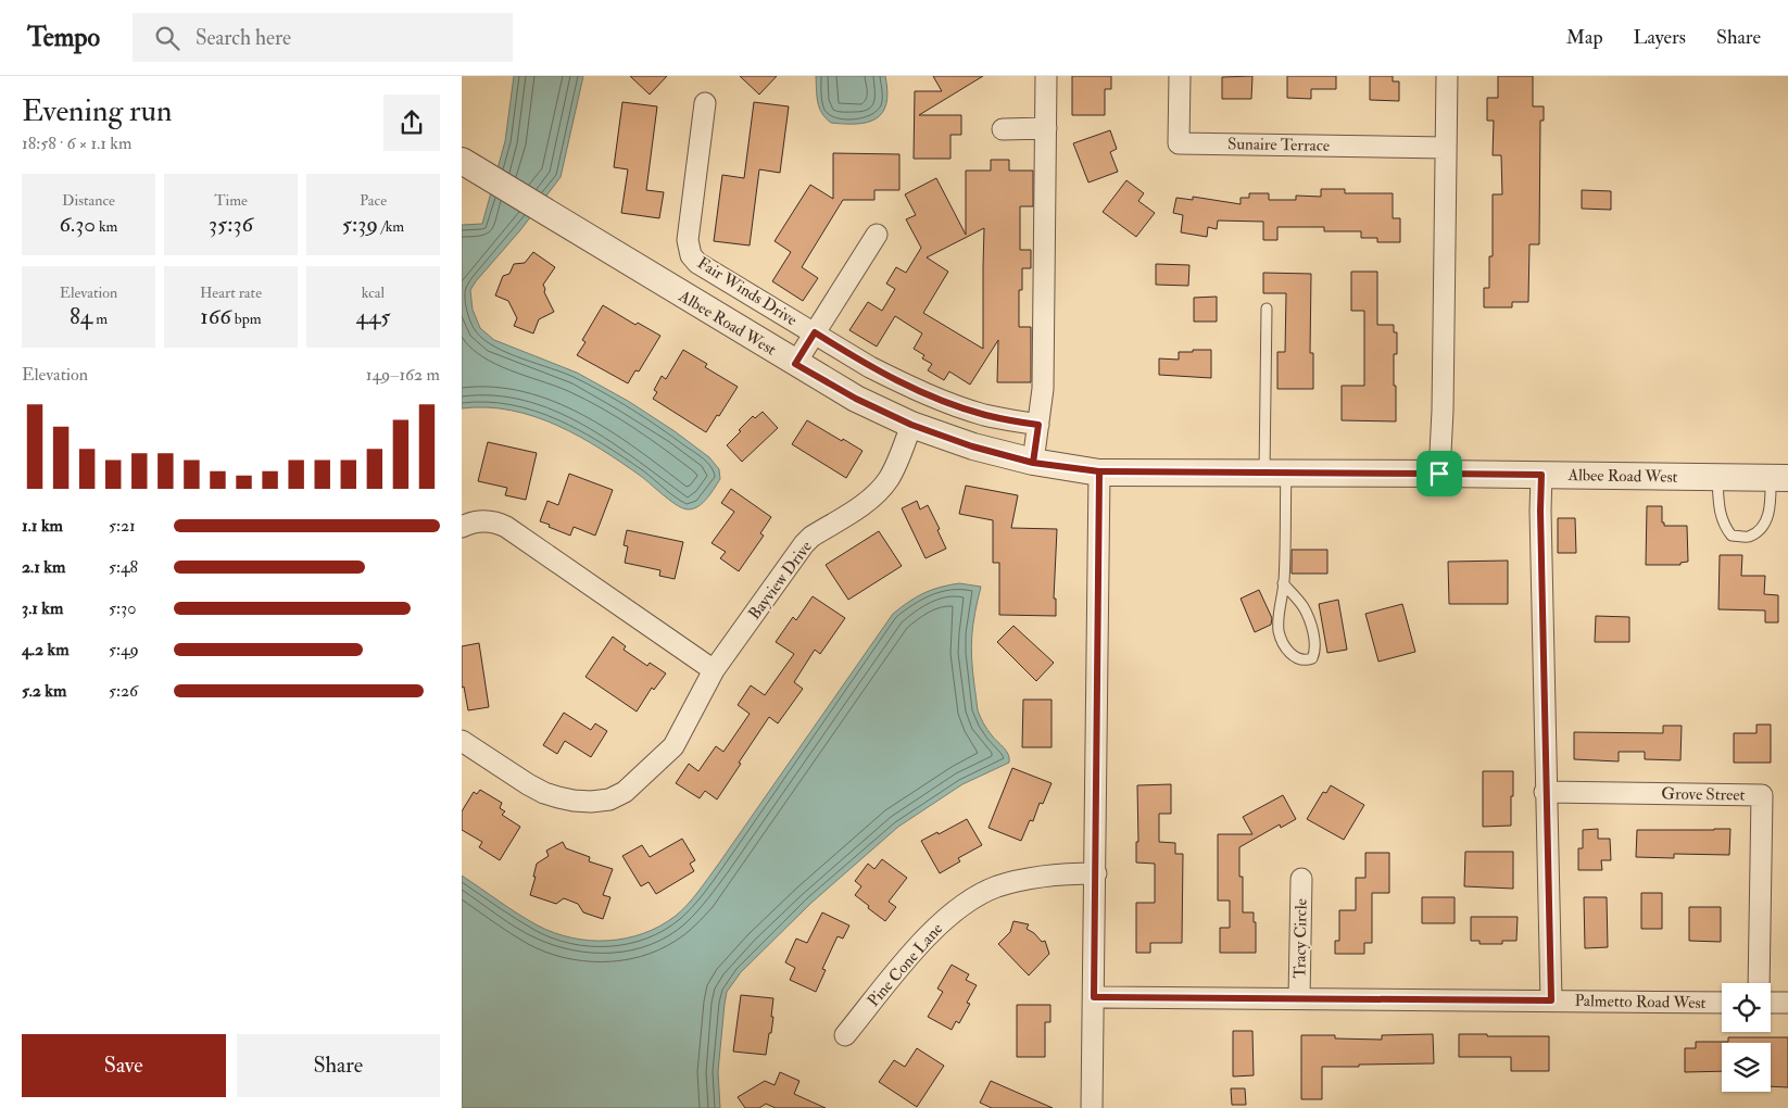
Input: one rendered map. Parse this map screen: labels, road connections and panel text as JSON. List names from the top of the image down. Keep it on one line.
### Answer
{"streets":{"street":["Sunaire Terrace","Fair Winds Drive","Albee Road West","Bayview Drive","Grove Street","Tracy Circle","Pine Cone Lane","Palmetto Road West"]},"crossings":[["Albee Road West","Bayview Drive"],["Tracy Circle","Palmetto Road West"]],"page":{"header":"Tempo","search":"Search here","nav":["Map","Layers","Share"],"heading":["Evening run","18:58 · 6 × 1.1 km"],"stats":[["Distance","6.30 km"],["Time","35:36"],["Pace","5:39 /km"],["Elevation","84 m"],["Heart rate","166 bpm"],["kcal","445"]],"chart":["Elevation","149–162 m"],"list":[{"name":"1.1 km","note":"5:21"},{"name":"2.1 km","note":"5:48"},{"name":"3.1 km","note":"5:30"},{"name":"4.2 km","note":"5:49"},{"name":"5.2 km","note":"5:26"}],"buttons":["Save","Share"]}}
